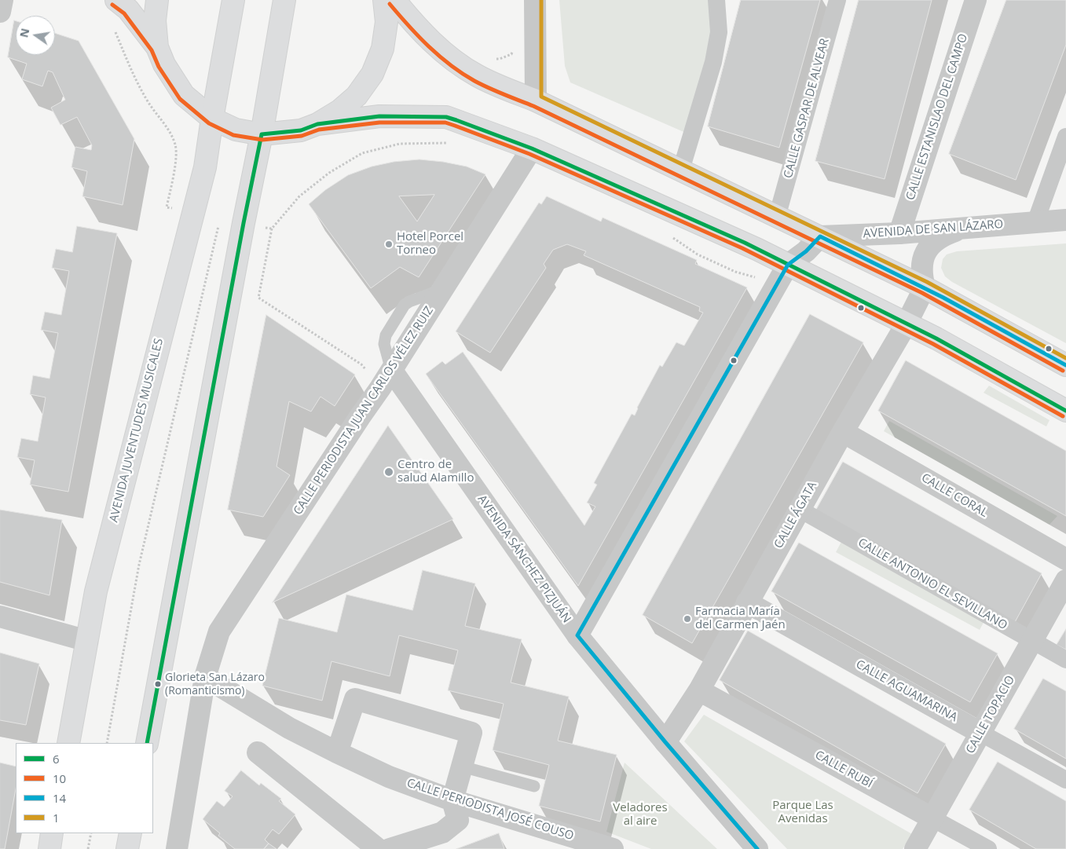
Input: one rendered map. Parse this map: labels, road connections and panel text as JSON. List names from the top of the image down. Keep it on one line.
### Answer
{"streets":{"main road":["AVENIDA JUVENTUDES MUSICALES"],"street":["CALLE GASPAR DE ALVEAR","CALLE ESTANISLAO DEL CAMPO","AVENIDA DE SAN LÁZARO","CALLE PERIODISTA JUAN CARLOS VÉLEZ RUIZ","CALLE CORAL","CALLE ÁGATA","AVENIDA SÁNCHEZ PIZJUÁN","CALLE ANTONIO EL SEVILLANO","CALLE AGUAMARINA","CALLE TOPACIO","CALLE RUBÍ","CALLE PERIODISTA JOSÉ COUSO"]},"crossings":[["CALLE ESTANISLAO DEL CAMPO","AVENIDA DE SAN LÁZARO"],["CALLE PERIODISTA JUAN CARLOS VÉLEZ RUIZ","AVENIDA SÁNCHEZ PIZJUÁN"],["CALLE PERIODISTA JUAN CARLOS VÉLEZ RUIZ","CALLE PERIODISTA JOSÉ COUSO"],["CALLE CORAL","CALLE ÁGATA"],["CALLE ÁGATA","AVENIDA SÁNCHEZ PIZJUÁN"],["CALLE ÁGATA","CALLE ANTONIO EL SEVILLANO"],["CALLE ÁGATA","CALLE AGUAMARINA"],["CALLE ÁGATA","CALLE RUBÍ"],["CALLE ANTONIO EL SEVILLANO","CALLE TOPACIO"],["CALLE AGUAMARINA","CALLE TOPACIO"],["CALLE TOPACIO","CALLE RUBÍ"]],"parks":["Parque Las Avenidas","Veladores al aire"],"places":["Hotel Porcel Torneo","Centro de salud Alamillo","Farmacia María del Carmen Jaén","Glorieta San Lázaro (Romanticismo)"],"lines":["transit line 1","transit line 10","transit line 6","transit line 14"],"legend":["6","10","14","1"],"north":"left"}
